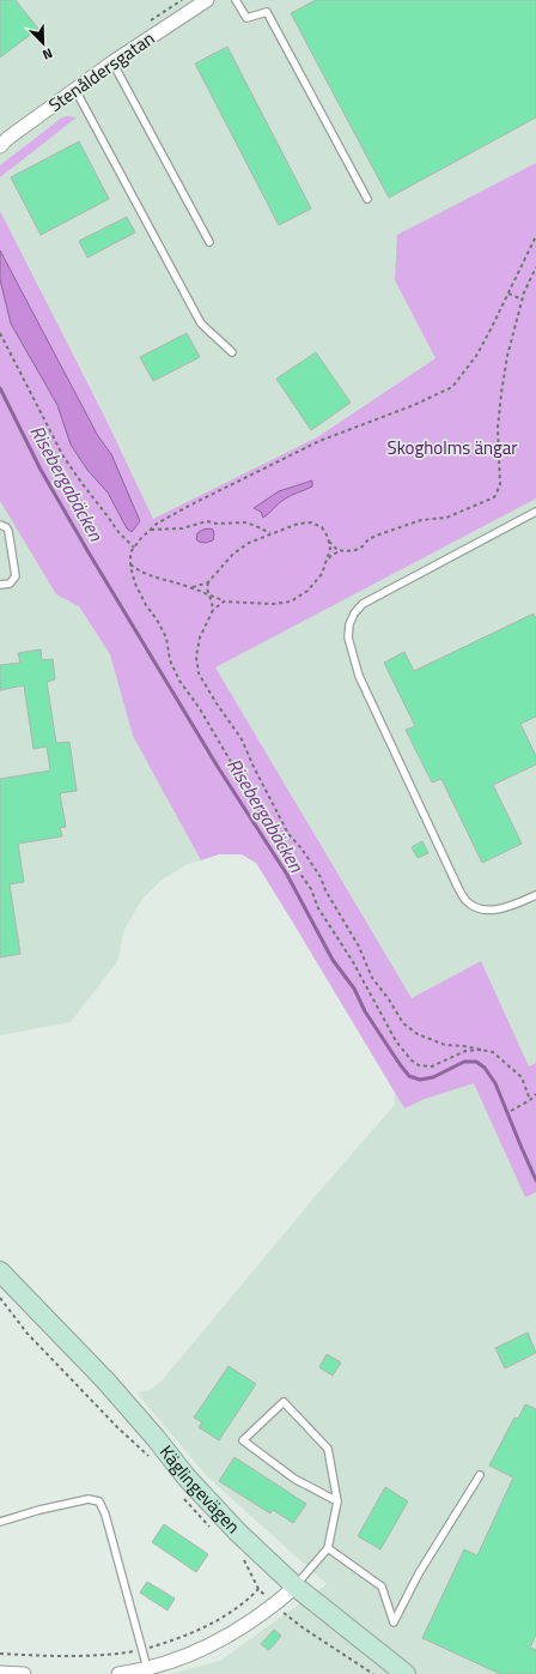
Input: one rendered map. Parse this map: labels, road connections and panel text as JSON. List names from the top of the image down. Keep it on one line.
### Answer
{"streets":{"main road":["Käglingevägen"],"street":["Stenåldersgatan"]},"water":["Risebergabäcken"],"parks":["Skogholms ängar"],"north":"bottom right"}
